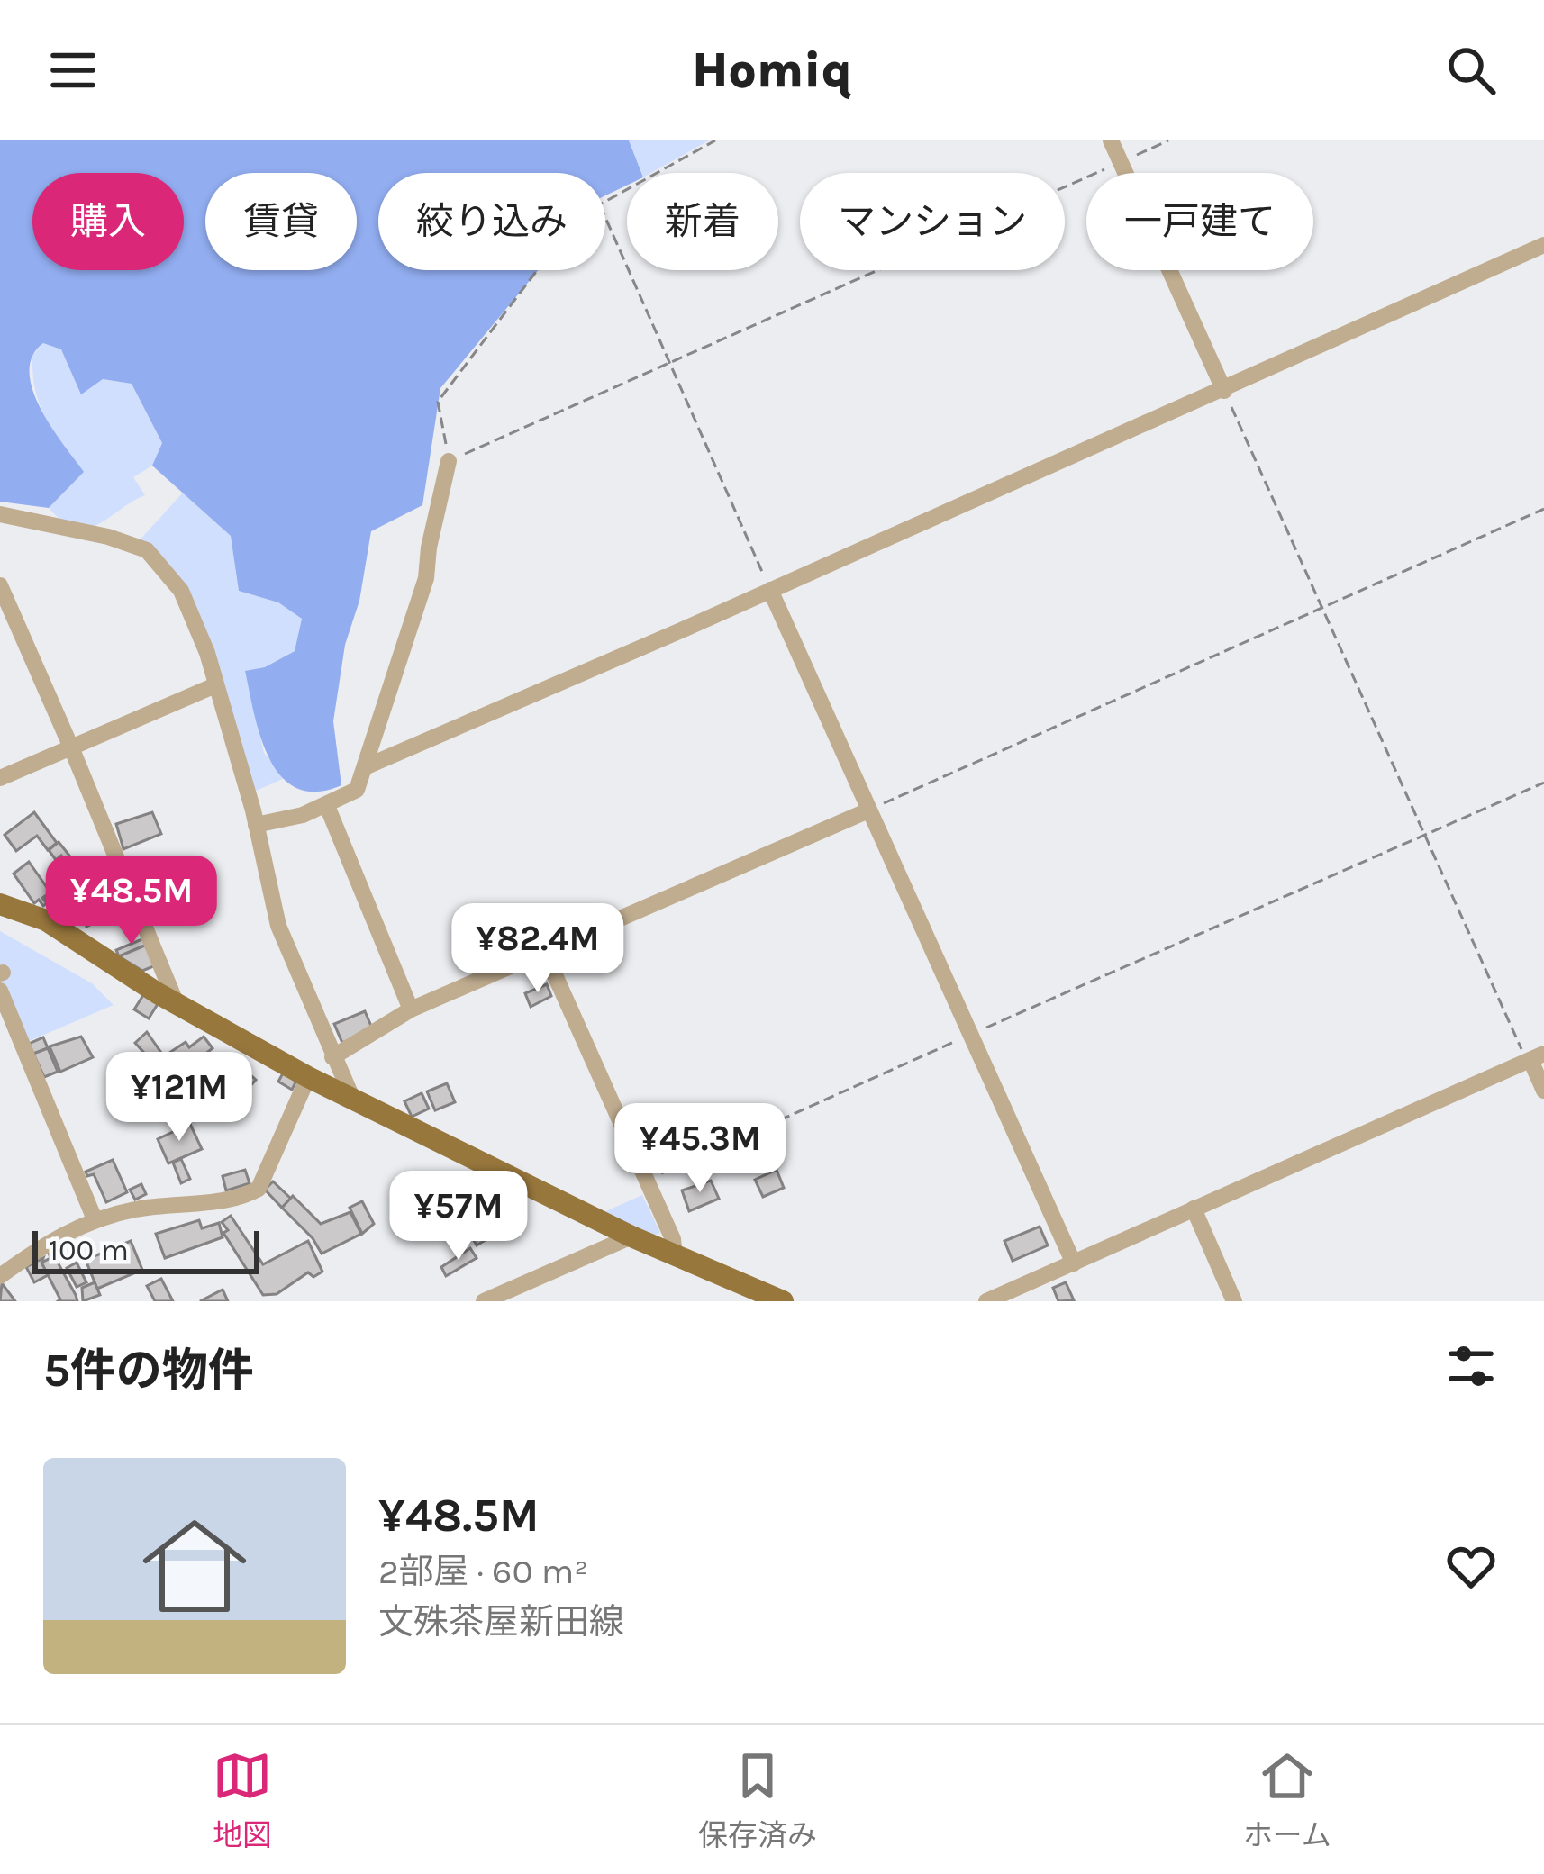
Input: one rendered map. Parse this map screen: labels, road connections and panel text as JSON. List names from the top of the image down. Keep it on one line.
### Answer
{"scale_bar":"100 m","page":{"header":"Homiq","chip":["購入","賃貸","絞り込み","新着","マンション","一戸建て"],"price":["¥48.5M","¥82.4M","¥121M","¥45.3M","¥57M"],"scale":"100 m","heading":"5件の物件","list":[{"name":"¥48.5M","note":"2部屋 · 60 m² · 文殊茶屋新田線"}],"tabs":["地図","保存済み","ホーム"]}}
